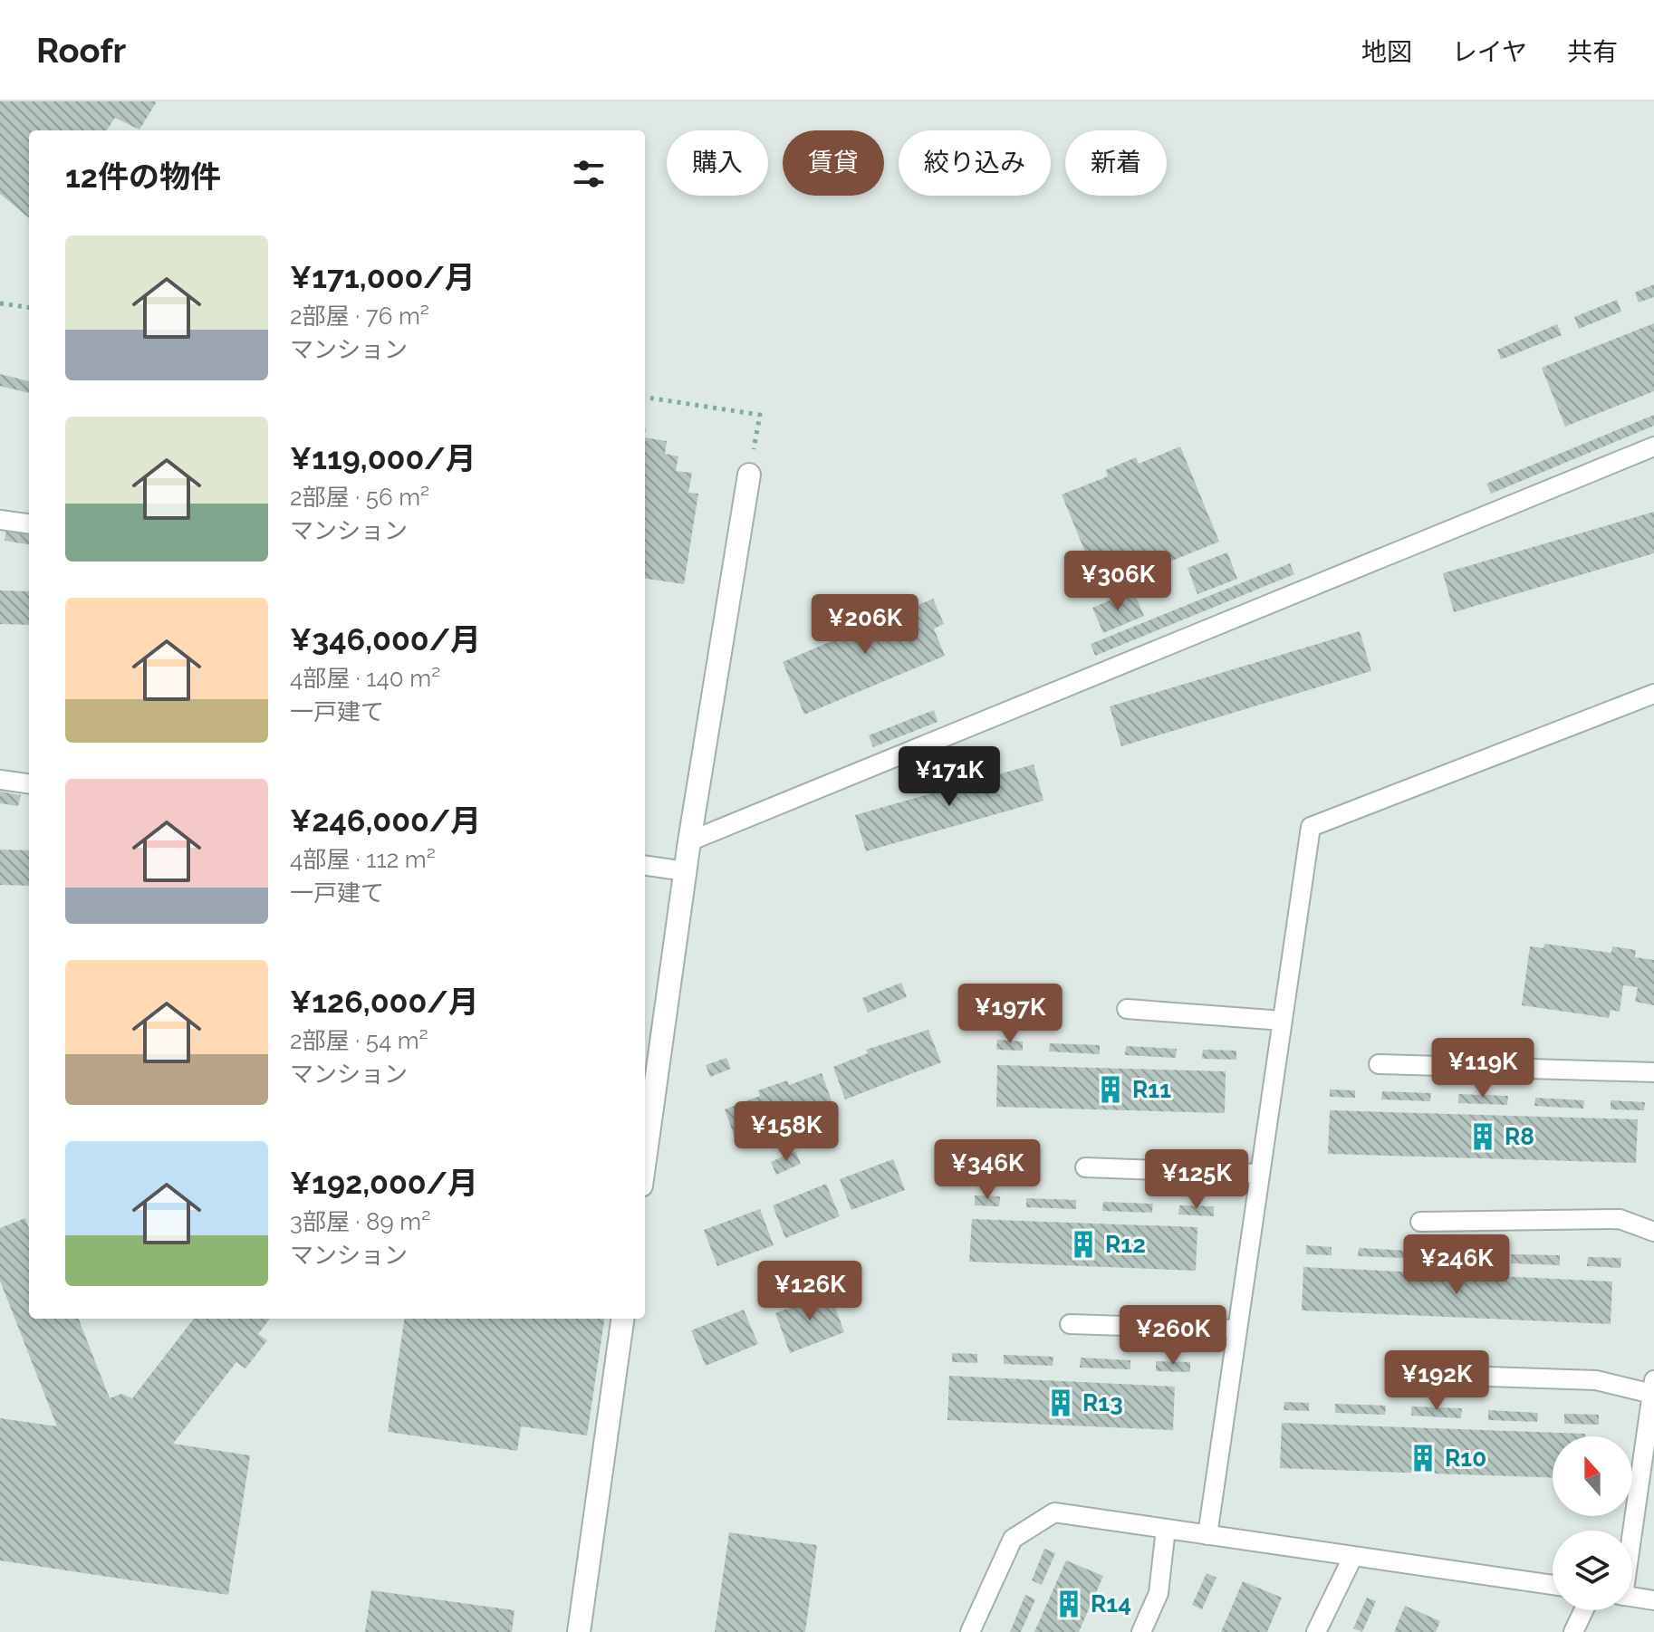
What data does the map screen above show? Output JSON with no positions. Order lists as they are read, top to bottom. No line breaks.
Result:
{"places":{"building":["R11","R8","R12","R13","R10","R14"]},"north":"top","page":{"header":"Roofr","nav":["地図","レイヤ","共有"],"chip":["購入","賃貸","絞り込み","新着"],"heading":"12件の物件","list":[{"name":"¥171,000/月","note":"2部屋 · 76 m² · マンション"},{"name":"¥119,000/月","note":"2部屋 · 56 m² · マンション"},{"name":"¥346,000/月","note":"4部屋 · 140 m² · 一戸建て"},{"name":"¥246,000/月","note":"4部屋 · 112 m² · 一戸建て"},{"name":"¥126,000/月","note":"2部屋 · 54 m² · マンション"},{"name":"¥192,000/月","note":"3部屋 · 89 m² · マンション"}],"price":["¥306K","¥206K","¥171K","¥197K","¥119K","¥158K","¥346K","¥125K","¥246K","¥126K","¥260K","¥192K"]}}
